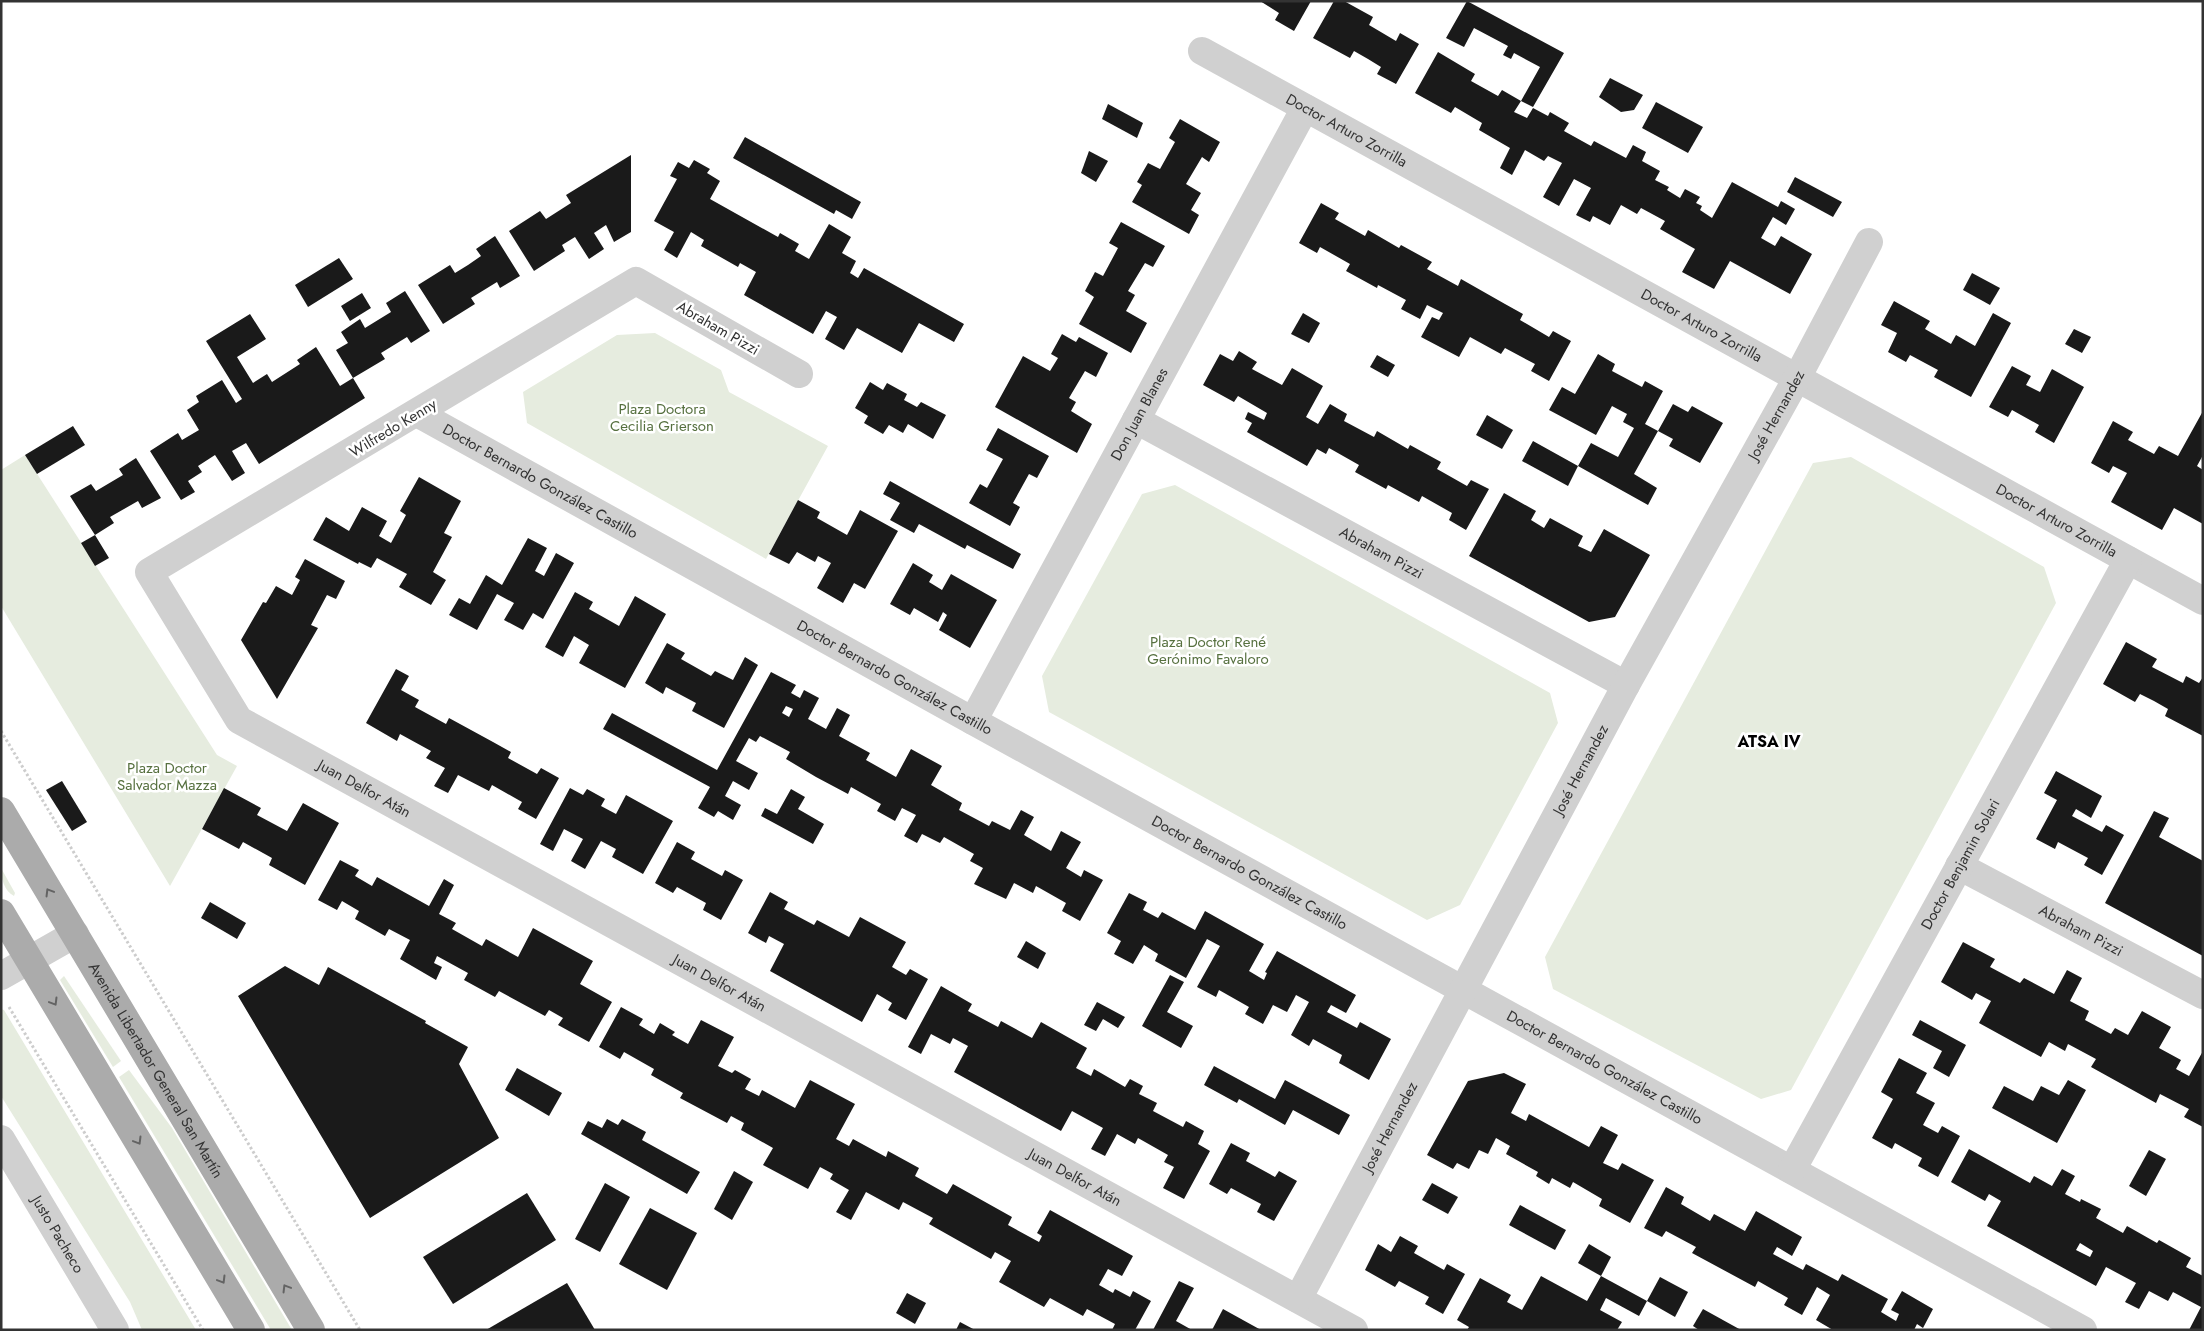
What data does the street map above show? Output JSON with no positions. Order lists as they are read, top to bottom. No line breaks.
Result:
{"streets":{"main road":["Avenida Libertador General San Martín"],"street":["Doctor Arturo Zorrilla","Abraham Pizzi","Don Juan Blanes","José Hernandez","Wilfredo Kenny","Doctor Bernardo González Castillo","Juan Delfor Atán","Doctor Benjamin Solari","Justo Pacheco"]},"crossings":[["Doctor Arturo Zorrilla","Don Juan Blanes"],["Doctor Arturo Zorrilla","José Hernandez"],["Doctor Arturo Zorrilla","Doctor Benjamin Solari"],["Abraham Pizzi","Don Juan Blanes"],["Abraham Pizzi","José Hernandez"],["Abraham Pizzi","Wilfredo Kenny"],["Abraham Pizzi","Doctor Benjamin Solari"],["Don Juan Blanes","Doctor Bernardo González Castillo"],["José Hernandez","Doctor Bernardo González Castillo"],["José Hernandez","Juan Delfor Atán"],["Wilfredo Kenny","Doctor Bernardo González Castillo"],["Wilfredo Kenny","Juan Delfor Atán"],["Doctor Bernardo González Castillo","Doctor Benjamin Solari"]],"districts":["ATSA IV"],"parks":["Plaza Doctora Cecilia Grierson","Plaza Doctor René Gerónimo Favaloro","Plaza Doctor Salvador Mazza"]}
